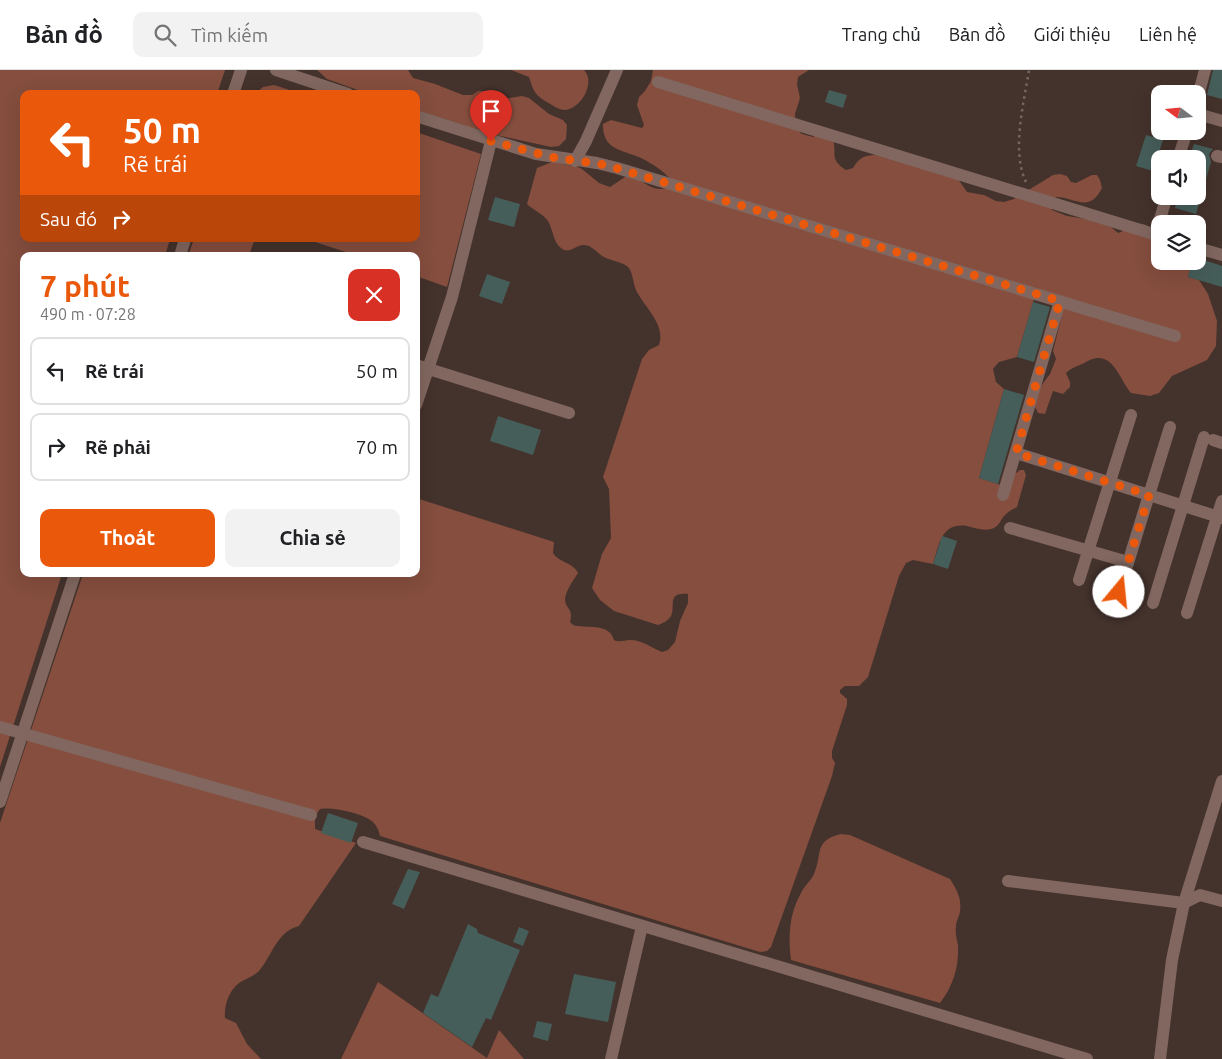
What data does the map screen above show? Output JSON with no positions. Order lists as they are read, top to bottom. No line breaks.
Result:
{"north":"left","page":{"header":"Bản đồ","search":"Tìm kiếm","nav":["Trang chủ","Bản đồ","Giới thiệu","Liên hệ"],"turn":["50 m","Rẽ trái"],"then":"Sau đó","heading":["7 phút","490 m · 07:28"],"list":[{"name":"Rẽ trái","value":"50 m"},{"name":"Rẽ phải","value":"70 m"}],"buttons":["Thoát","Chia sẻ"]}}
